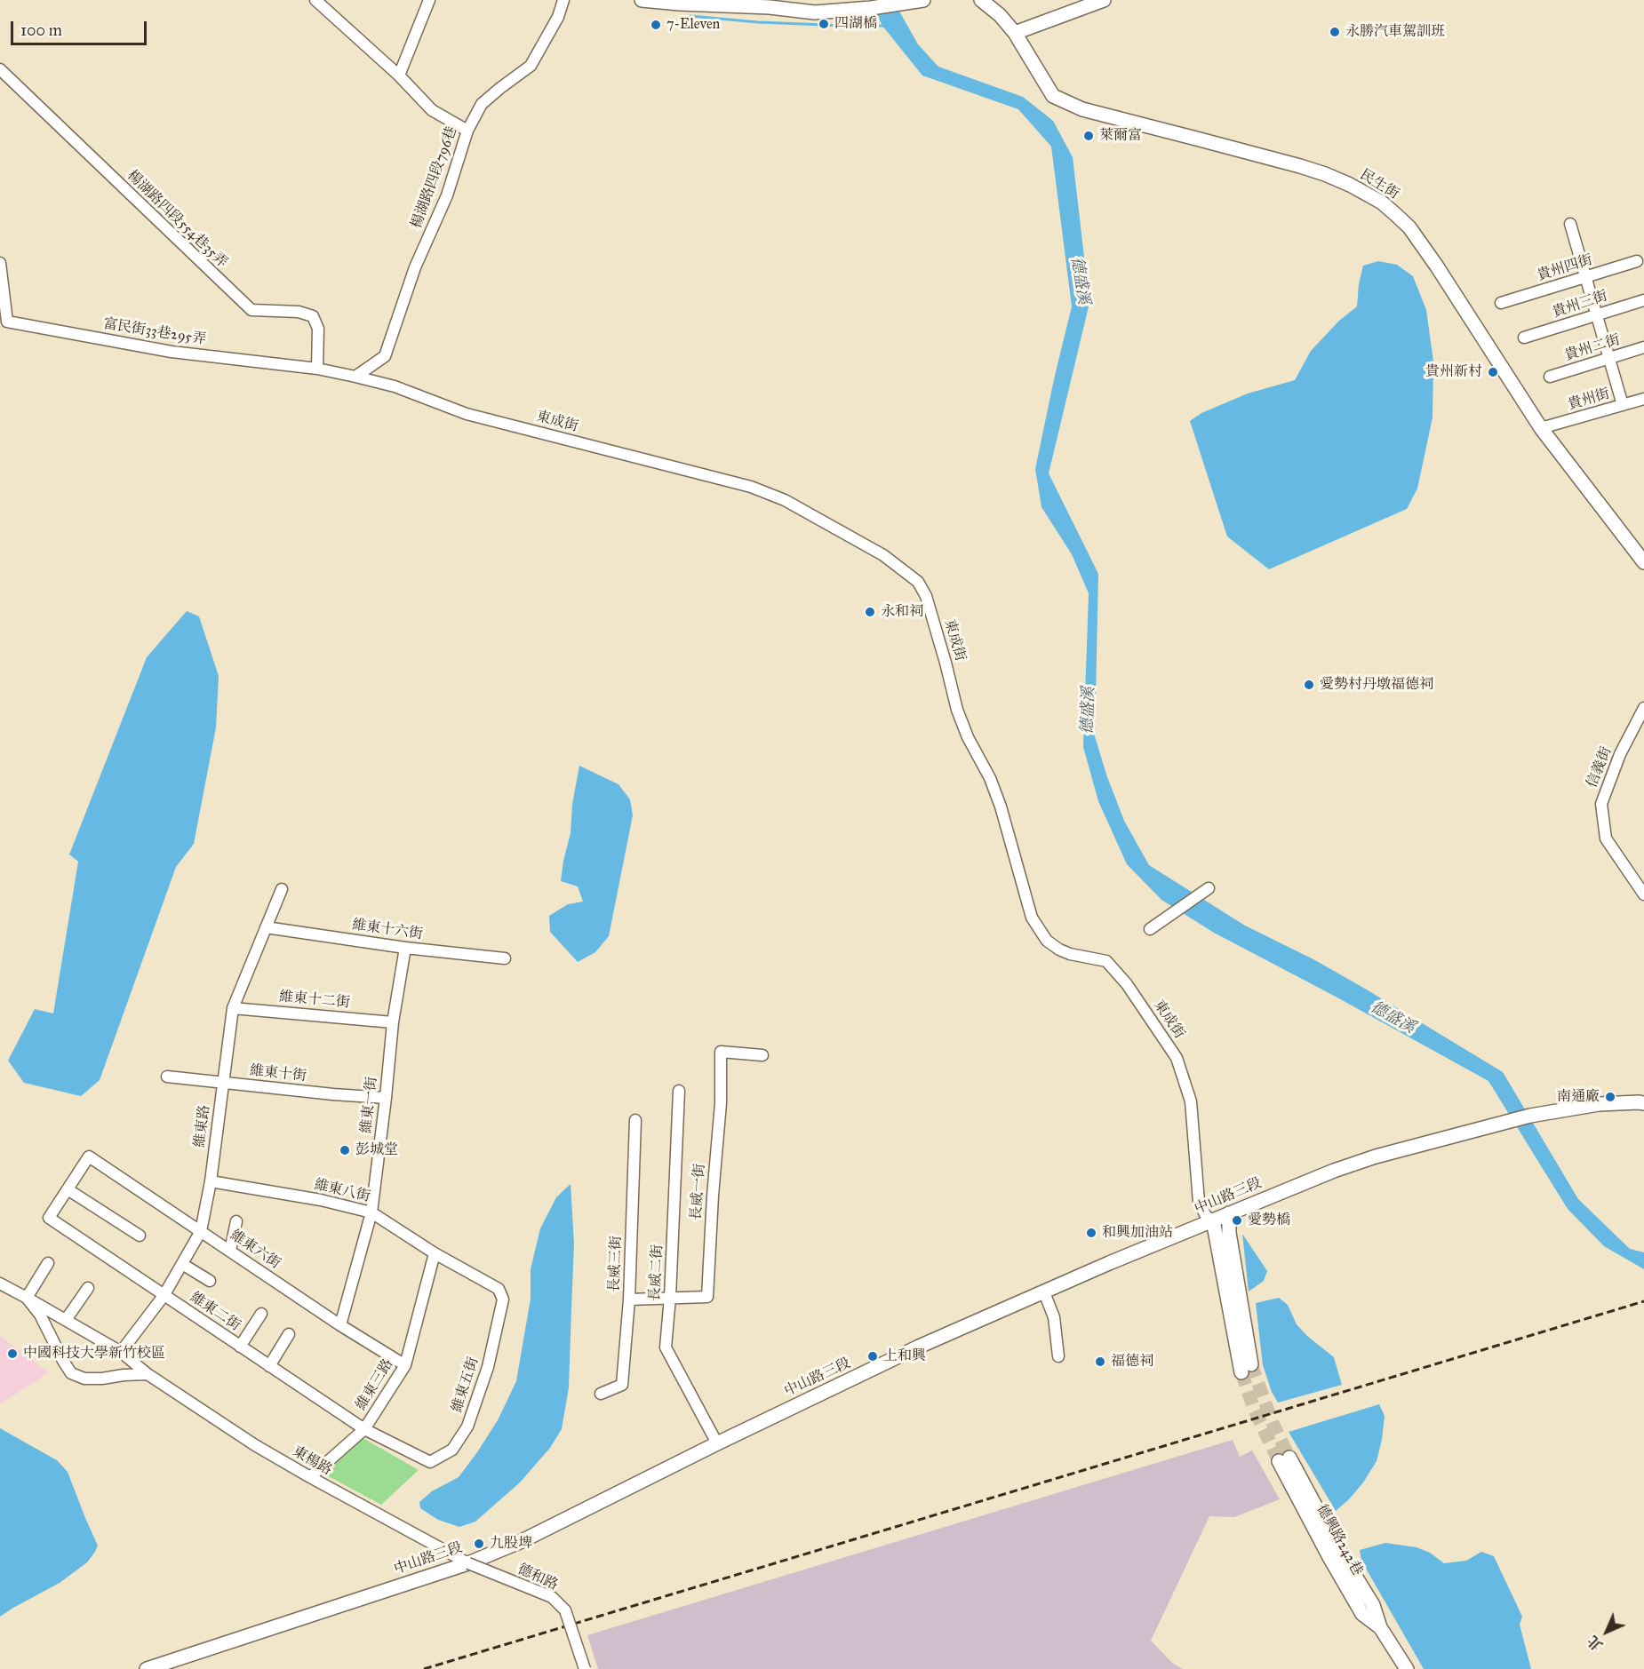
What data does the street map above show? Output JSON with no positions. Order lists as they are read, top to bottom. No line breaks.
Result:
{"streets":{"street":["楊湖路四段796巷","民生街","楊湖路四段554巷35弄","貴州四街","貴州三街","富民街33巷295弄","貴州二街","貴州街","東成街","信義街","維東十六街","維東十二街","維東十街","維東一街","維東路","維東八街","長威一街","中山路三段","維東六街","長威三街","長威二街","維東二街","維東三路","維東五街","東楊路","德興路242巷","德和路"]},"crossings":[["楊湖路四段796巷","富民街33巷295弄"],["楊湖路四段796巷","東成街"],["民生街","貴州街"],["楊湖路四段554巷35弄","富民街33巷295弄"],["富民街33巷295弄","東成街"],["東成街","中山路三段"],["維東十六街","維東一街"],["維東十六街","維東路"],["維東十二街","維東一街"],["維東十二街","維東路"],["維東十街","維東一街"],["維東十街","維東路"],["維東一街","維東八街"],["維東一街","維東六街"],["維東路","維東八街"],["維東路","維東六街"],["維東路","維東二街"],["維東路","東楊路"],["維東八街","維東三路"],["維東八街","維東五街"],["長威一街","長威三街"],["長威一街","長威二街"],["中山路三段","長威二街"],["中山路三段","東楊路"],["中山路三段","德和路"],["維東六街","維東二街"],["維東六街","維東三路"],["維東二街","維東三路"],["維東二街","維東五街"],["維東三路","東楊路"],["東楊路","德和路"]],"water":["德盛溪"],"places":["四湖橋","7-Eleven","永勝汽車駕訓班","萊爾富","貴州新村","永和祠","愛勢村丹墩福德祠","南通廠","彭城堂","愛勢橋","和興加油站","中國科技大學新竹校區","上和興","福德祠","九股埤"],"scale_bar":"100 m","north":"bottom left"}
